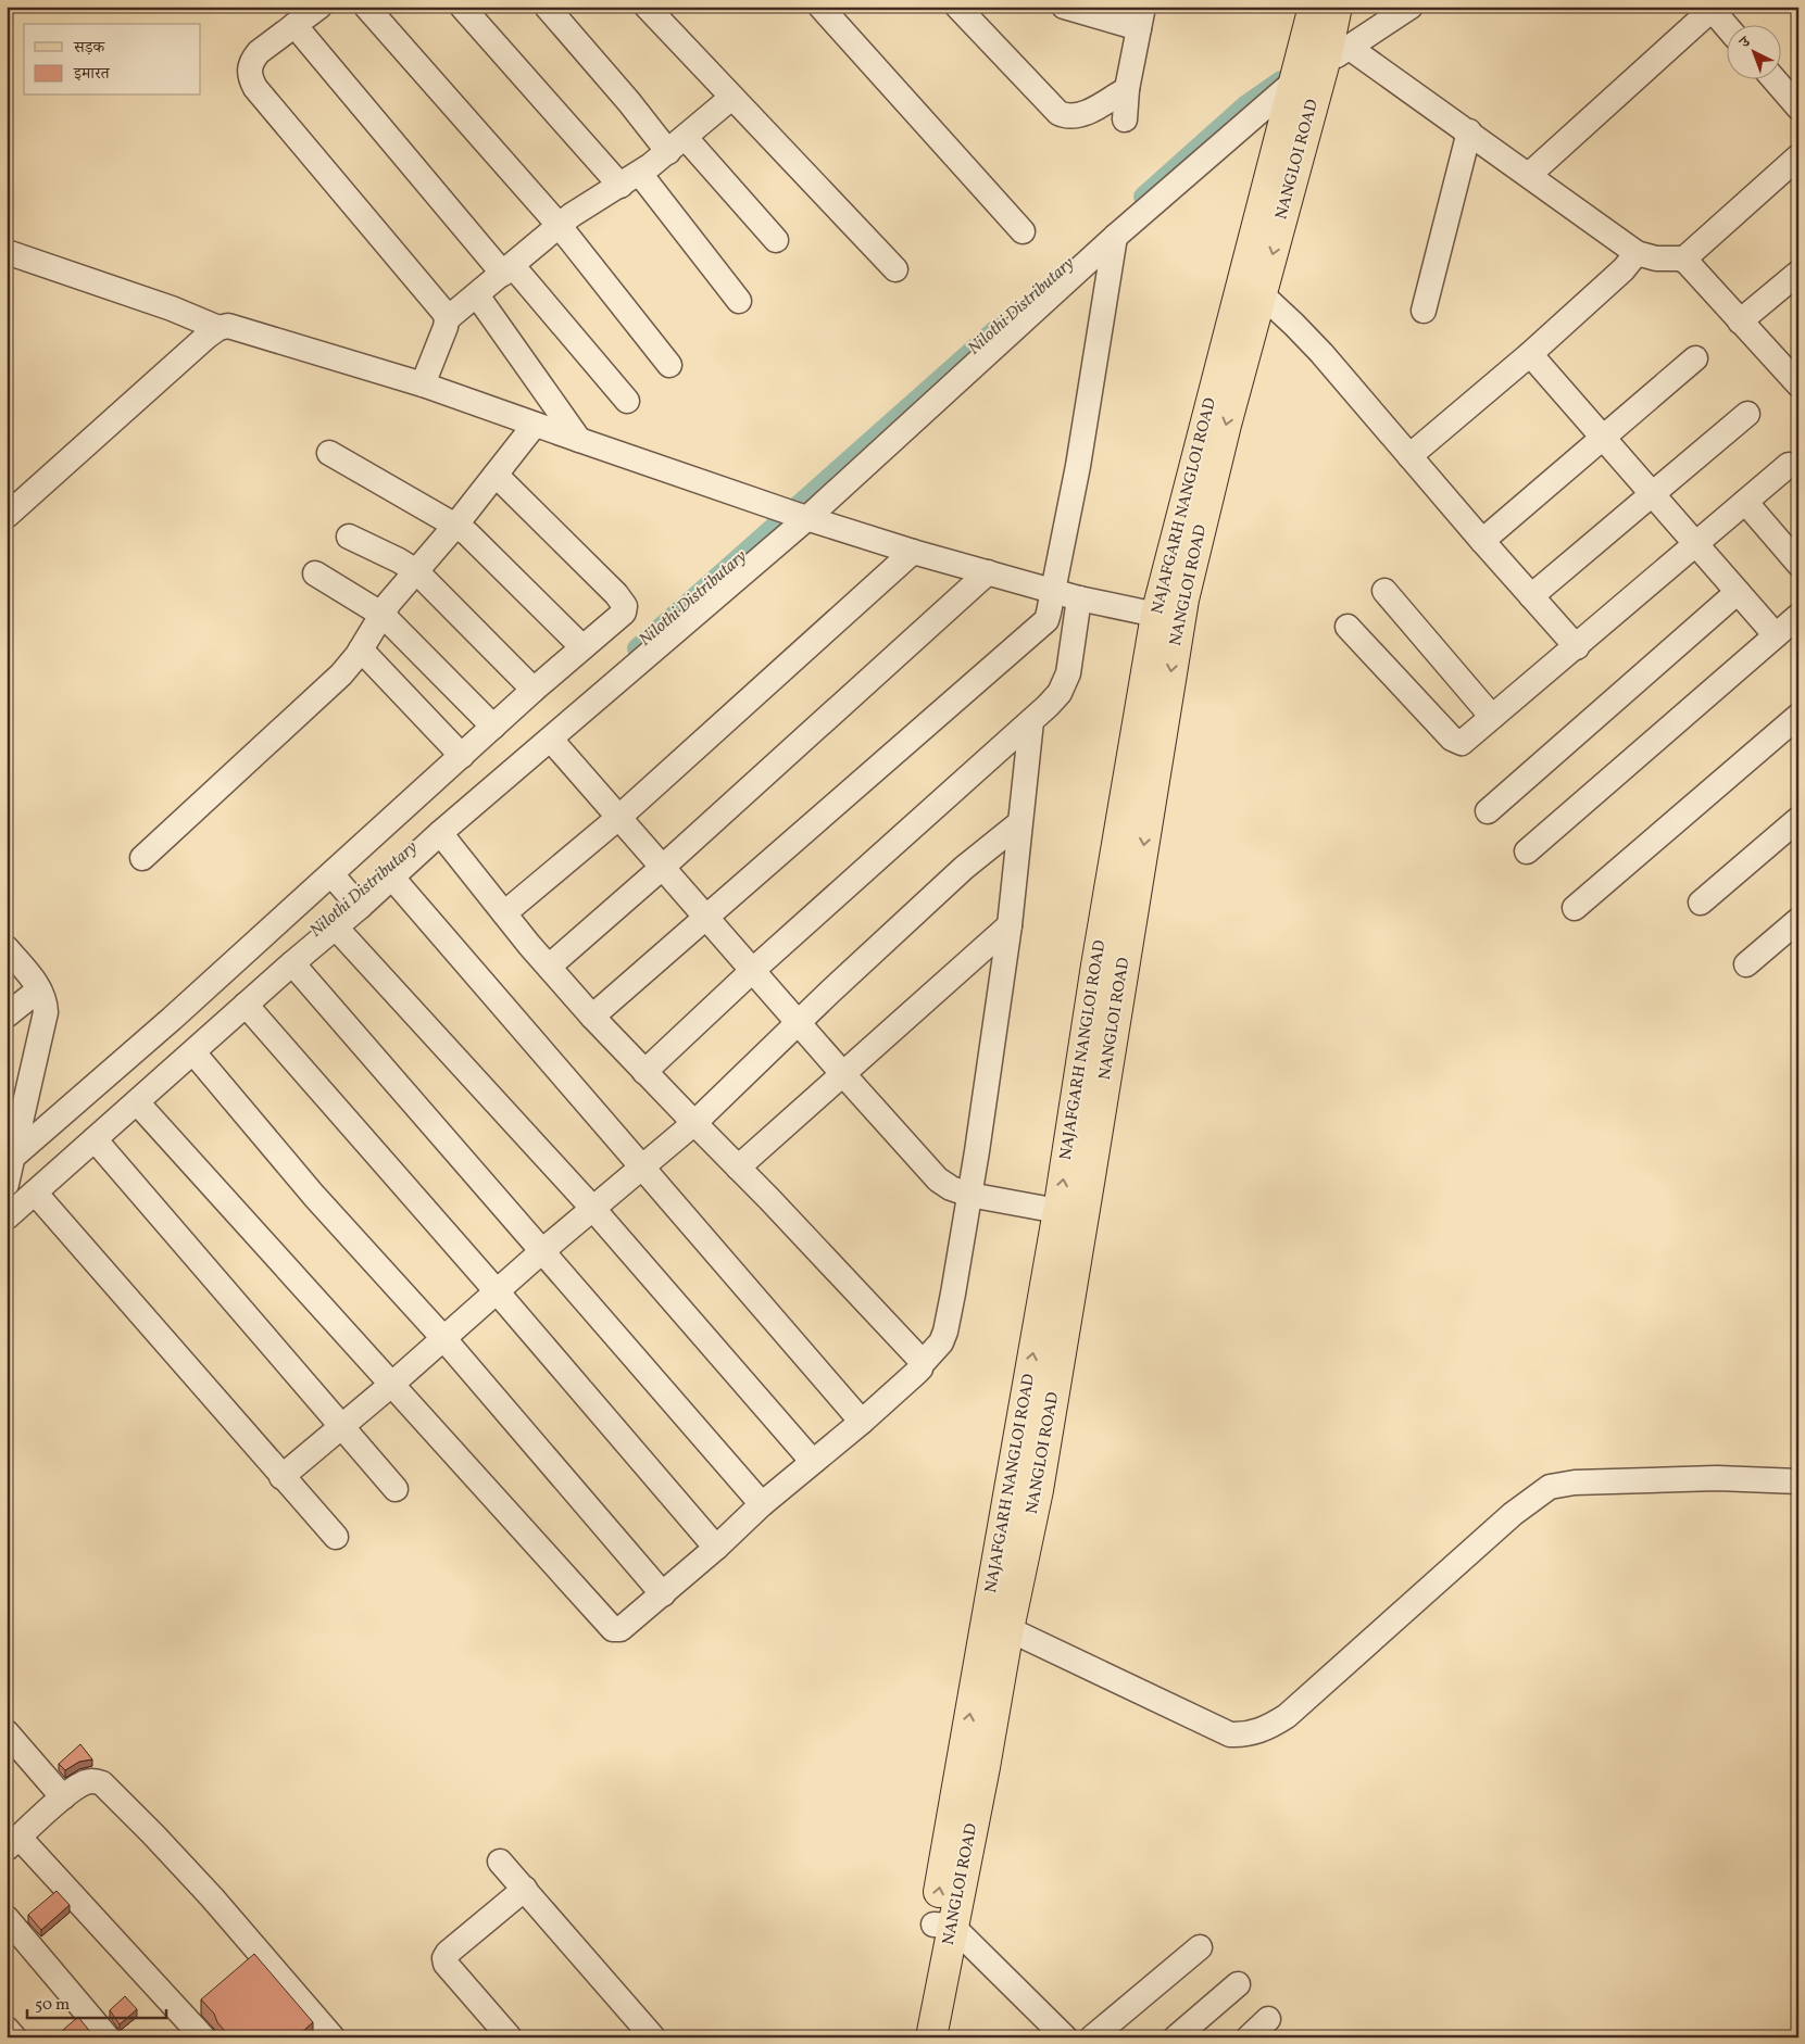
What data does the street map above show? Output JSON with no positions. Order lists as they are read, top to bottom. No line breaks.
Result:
{"streets":{"main road":["NANGLOI ROAD","NAJAFGARH NANGLOI ROAD"]},"crossings":[["NANGLOI ROAD","NAJAFGARH NANGLOI ROAD"]],"one_way":["NANGLOI ROAD","NAJAFGARH NANGLOI ROAD"],"water":["Nilothi Distributary"],"legend":["सड़क","इमारत"],"scale_bar":"50 m","north":"top left"}
